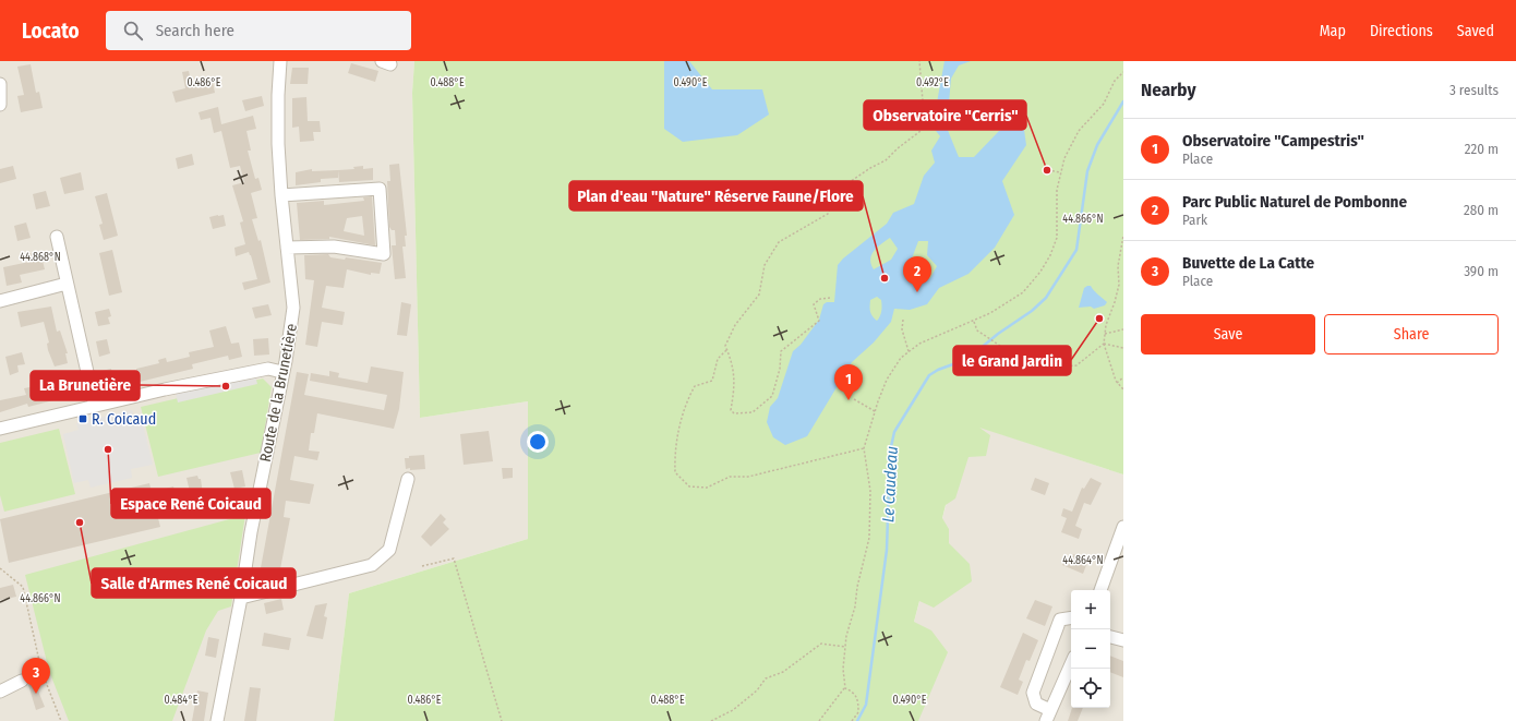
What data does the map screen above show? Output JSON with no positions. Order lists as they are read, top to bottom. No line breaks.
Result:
{"streets":{"street":["Route de la Brunetière"]},"water":["Le Caudeau"],"places":{"other":["Observatoire \"Cerris\"","Plan d'eau \"Nature\" Réserve Faune/Flore","le Grand Jardin","La Brunetière","Espace René Coicaud","Salle d'Armes René Coicaud"],"transit":["R. Coicaud"]},"page":{"header":"Locato","search":"Search here","nav":["Map","Directions","Saved"],"heading":["Nearby","3 results"],"list":[{"mark":"1","name":"Observatoire \"Campestris\"","note":"Place","value":"220 m"},{"mark":"2","name":"Parc Public Naturel de Pombonne","note":"Park","value":"280 m"},{"mark":"3","name":"Buvette de La Catte","note":"Place","value":"390 m"}],"pins":["2","1","3"],"buttons":["Save","Share"],"map_buttons":["+","−"]},"coordinates":["0.492°E","0.486°E","0.488°E","0.490°E","44.866°N","44.868°N","44.864°N","0.484°E"]}
